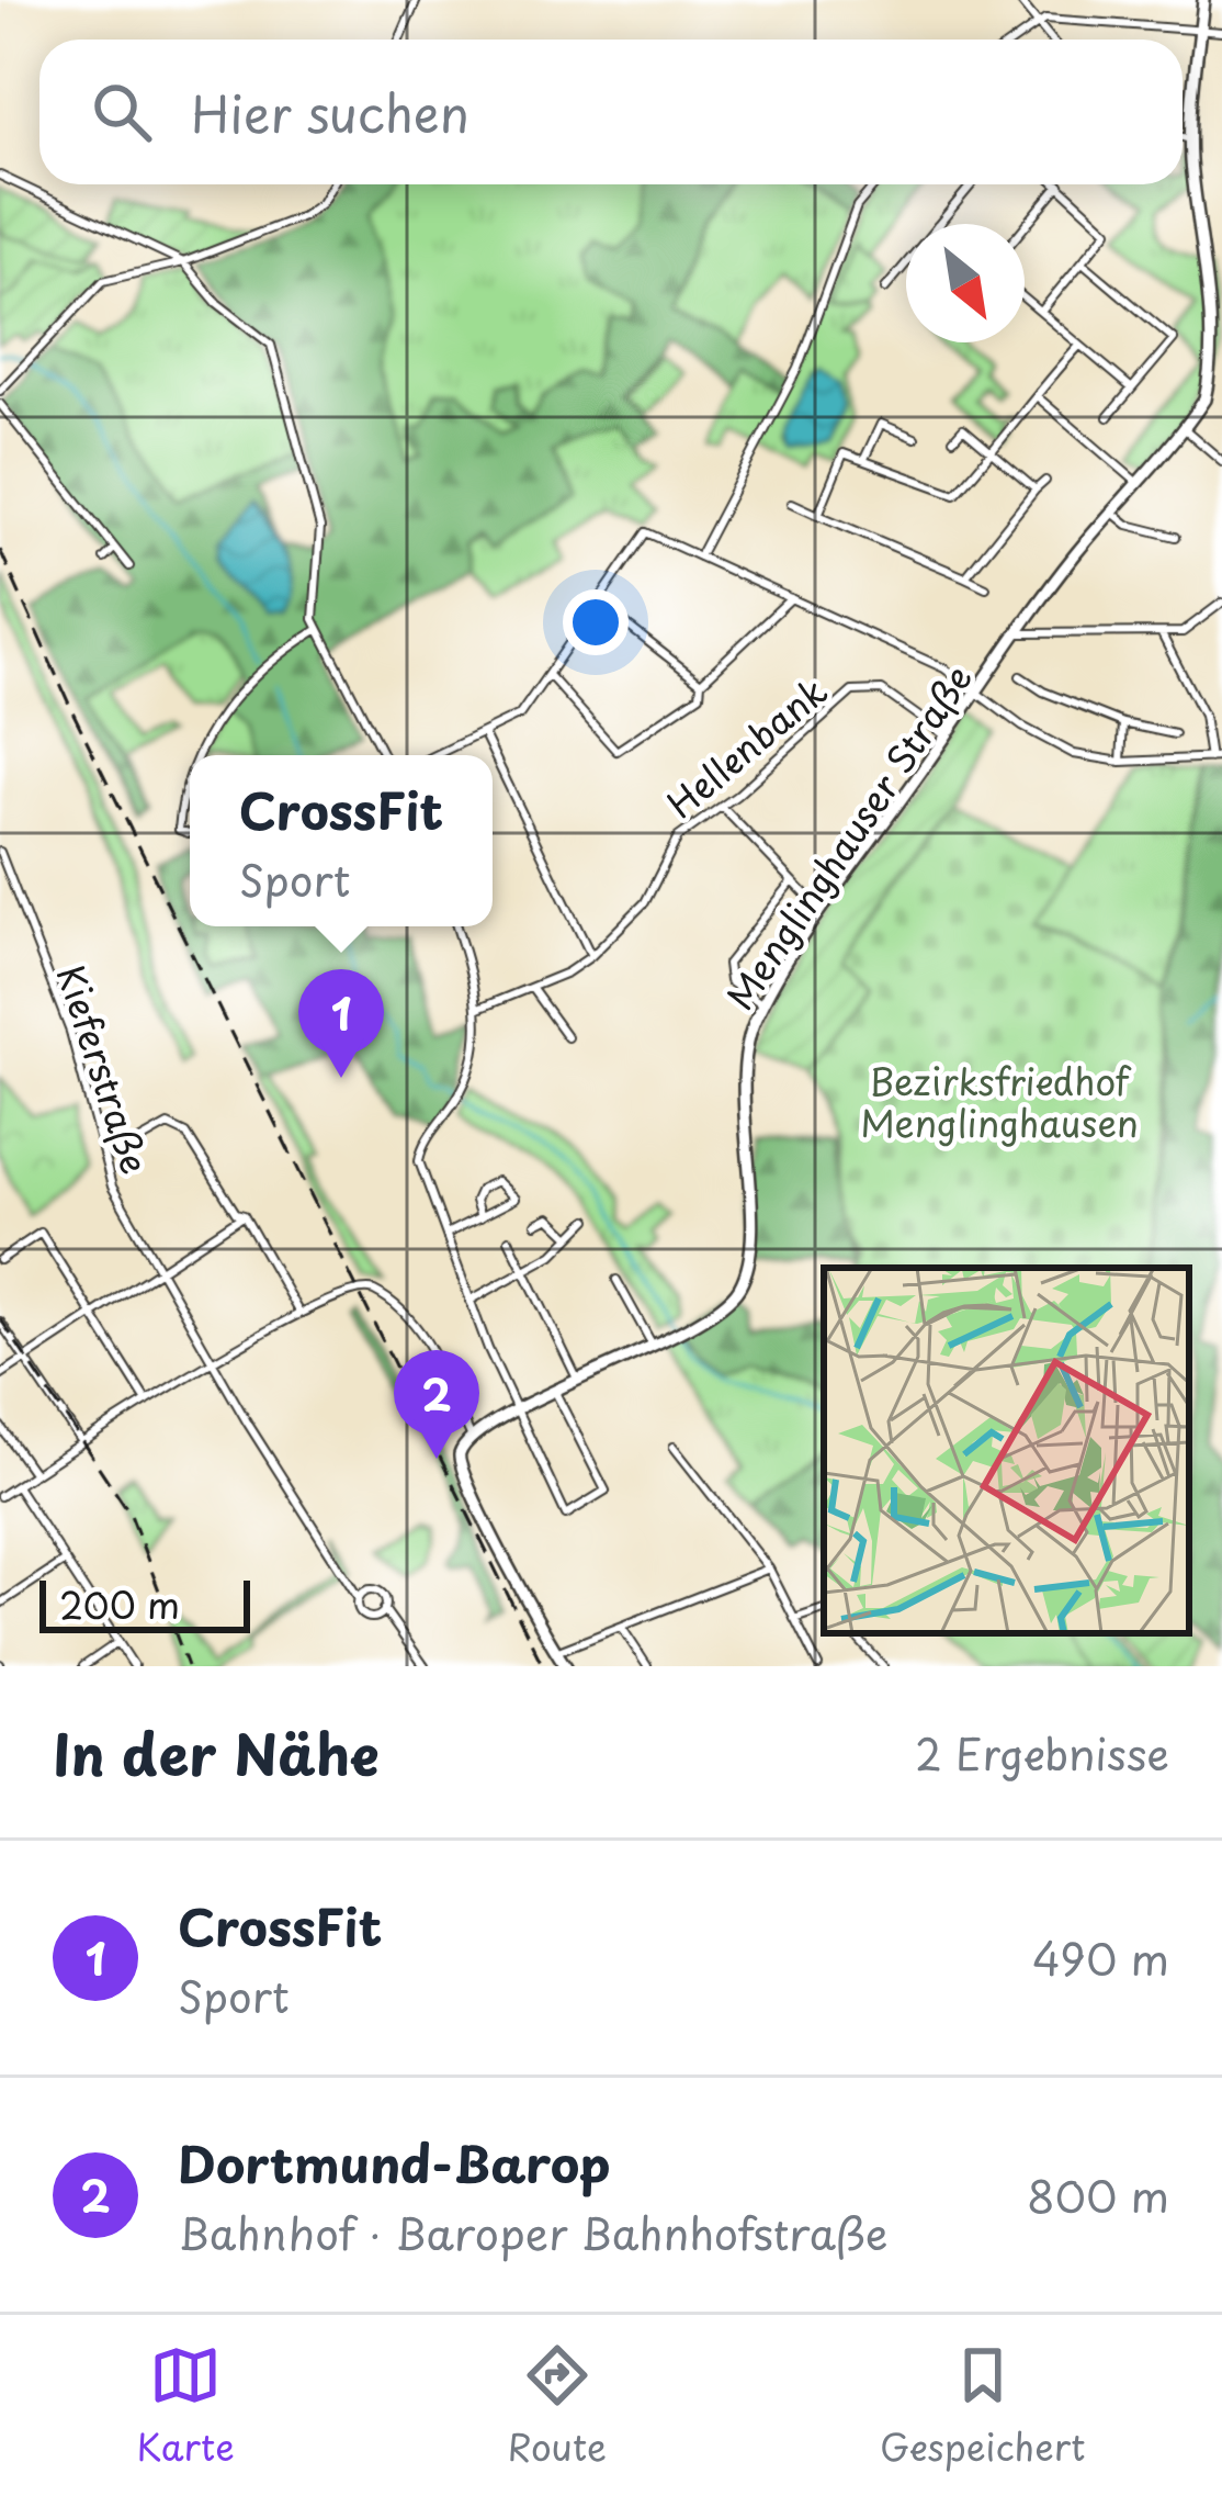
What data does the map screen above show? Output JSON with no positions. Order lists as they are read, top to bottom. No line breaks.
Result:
{"streets":{"street":["Hellenbank","Menglinghauser Straße","Kieferstraße"]},"crossings":[["Hellenbank","Menglinghauser Straße"]],"parks":["Bezirksfriedhof Menglinghausen"],"scale_bar":"200 m","north":"bottom right","page":{"search":"Hier suchen","popup":["CrossFit","Sport"],"pins":["1","2"],"scale":"200 m","heading":["In der Nähe","2 Ergebnisse"],"list":[{"mark":"1","name":"CrossFit","note":"Sport","value":"490 m"},{"mark":"2","name":"Dortmund-Barop","note":"Bahnhof · Baroper Bahnhofstraße","value":"800 m"}],"nav":["Karte","Route","Gespeichert"]}}
